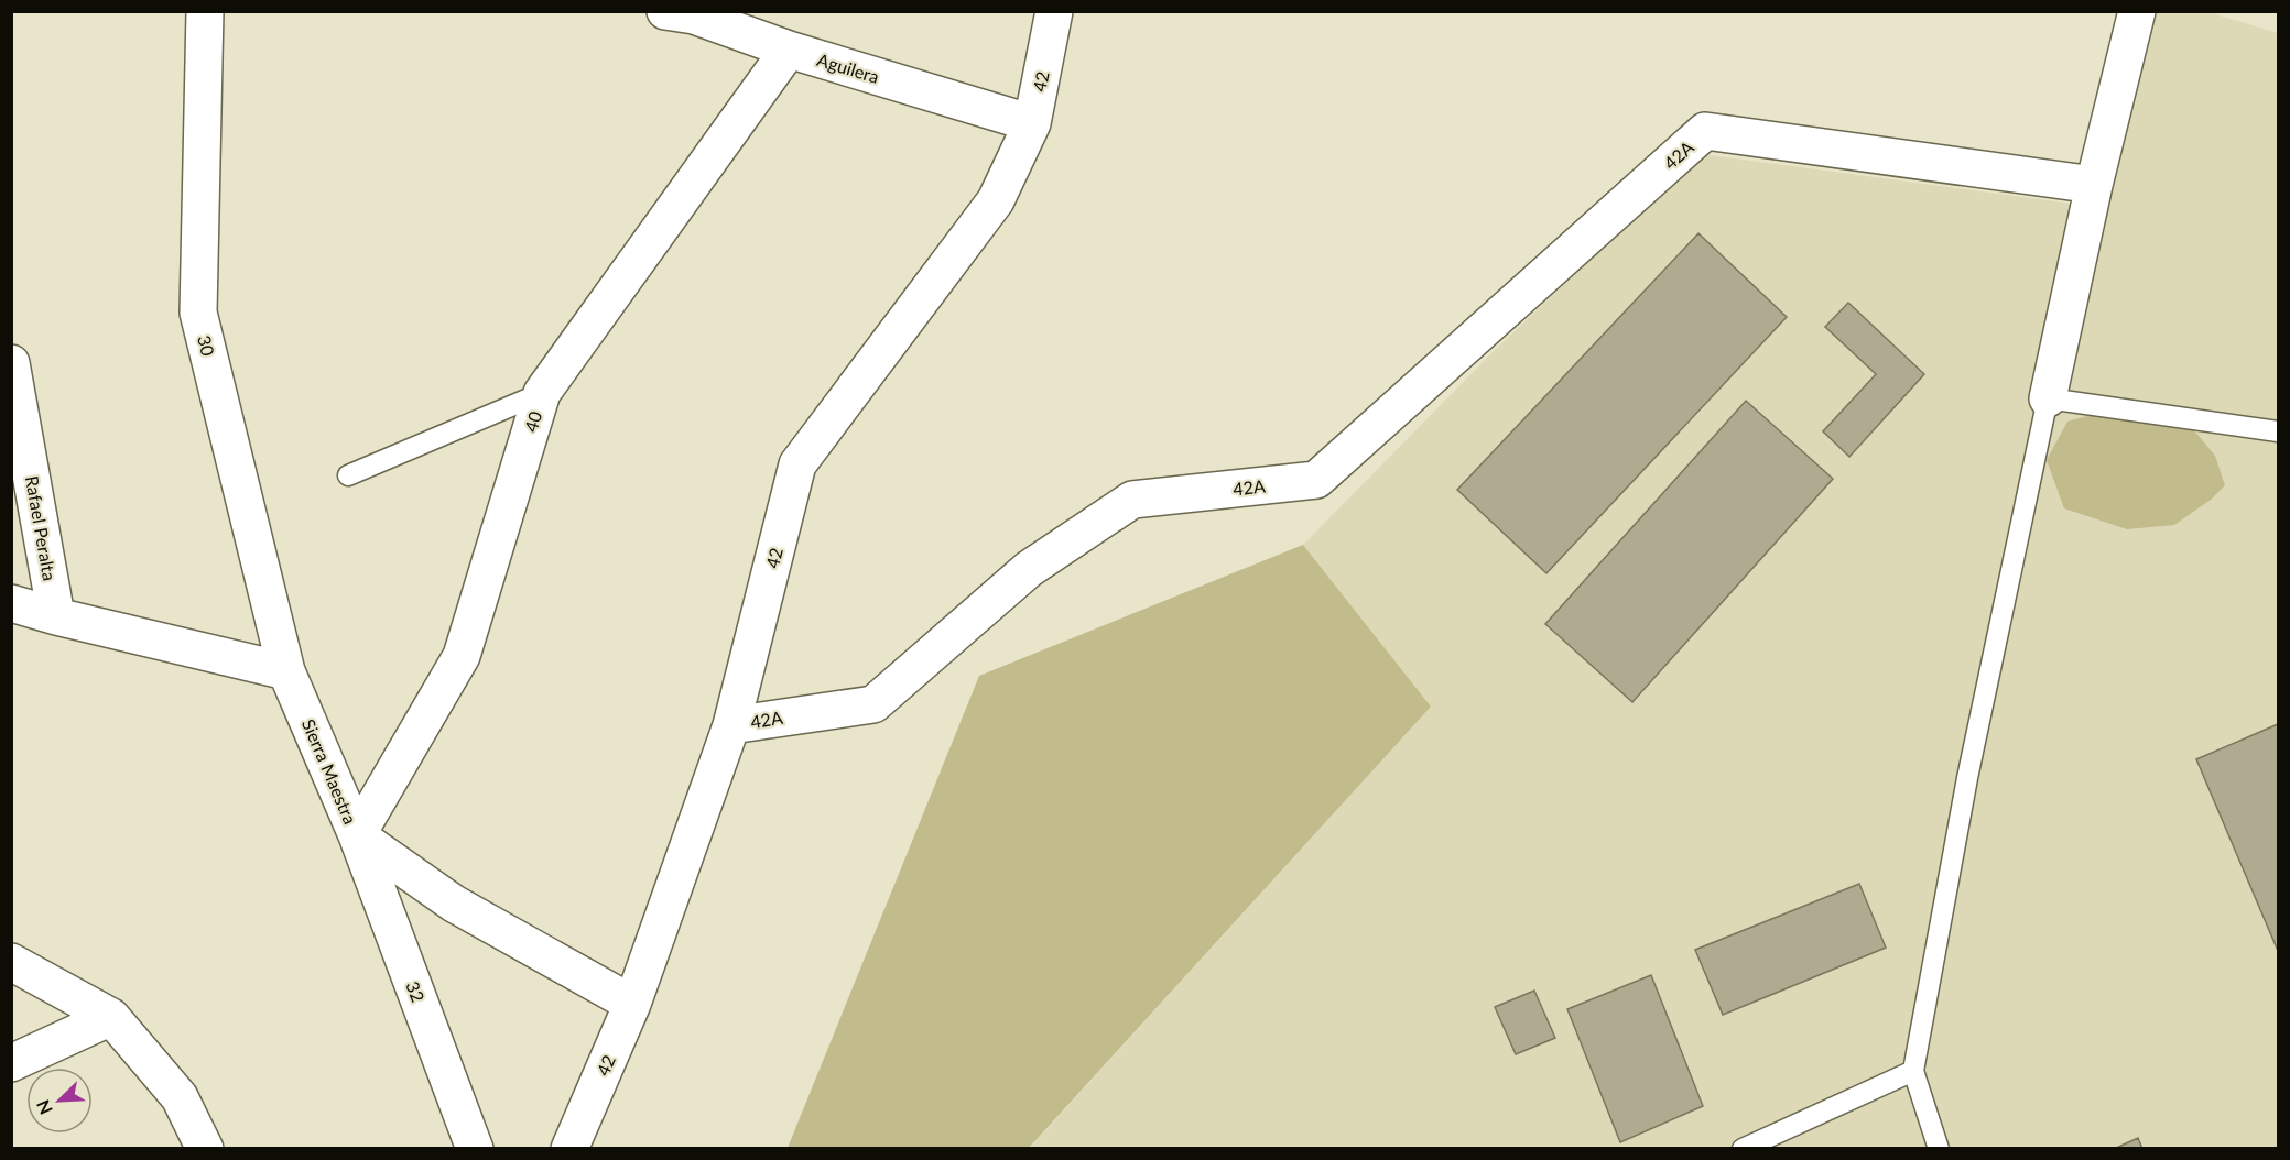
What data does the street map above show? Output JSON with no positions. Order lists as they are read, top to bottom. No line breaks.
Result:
{"streets":{"street":["Aguilera","42","42A","30","40","Rafael Peralta","Sierra Maestra","32"]},"crossings":[["Aguilera","42"],["Aguilera","40"],["42","42A"],["42","Sierra Maestra"],["30","Sierra Maestra"],["40","Sierra Maestra"],["40","32"],["Sierra Maestra","32"]],"north":"bottom left"}
